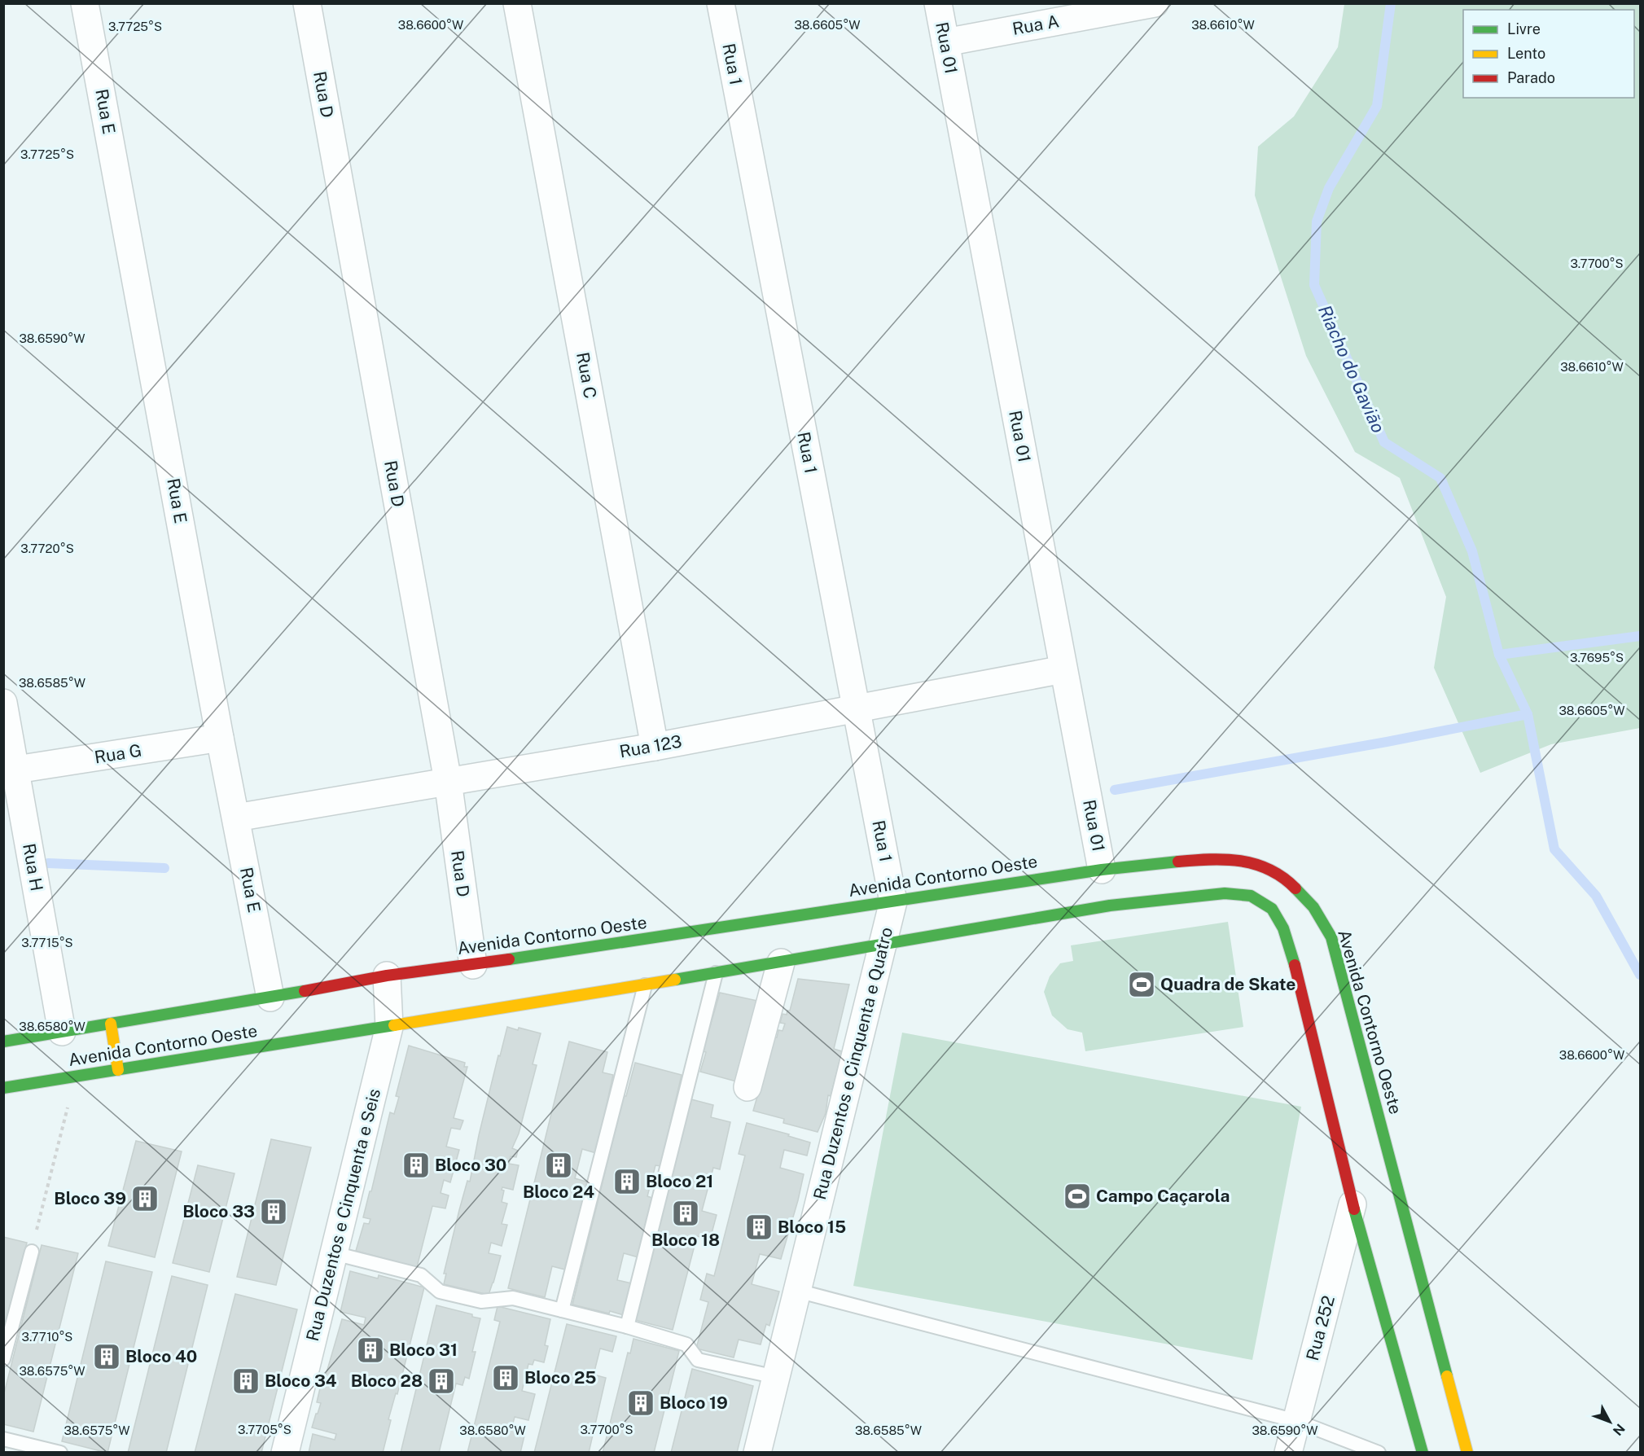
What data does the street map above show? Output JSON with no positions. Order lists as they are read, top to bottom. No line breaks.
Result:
{"streets":{"street":["Rua A","Rua 01","Rua 1","Rua D","Rua E","Rua C","Rua 123","Rua G","Rua H","Avenida Contorno Oeste","Rua Duzentos e Cinquenta e Quatro","Rua Duzentos e Cinquenta e Seis","Rua 252"]},"crossings":[["Rua A","Rua 01"],["Rua 01","Rua 123"],["Rua 01","Avenida Contorno Oeste"],["Rua 1","Rua 123"],["Rua 1","Avenida Contorno Oeste"],["Rua 1","Rua Duzentos e Cinquenta e Quatro"],["Rua D","Rua 123"],["Rua D","Avenida Contorno Oeste"],["Rua E","Rua 123"],["Rua E","Rua G"],["Rua E","Avenida Contorno Oeste"],["Rua C","Rua 123"],["Rua G","Rua H"],["Rua H","Avenida Contorno Oeste"],["Avenida Contorno Oeste","Rua Duzentos e Cinquenta e Quatro"],["Avenida Contorno Oeste","Rua Duzentos e Cinquenta e Seis"],["Avenida Contorno Oeste","Rua 252"]],"water":["Riacho do Gavião"],"places":{"sports":["Quadra de Skate","Campo Caçarola"],"building":["Bloco 30","Bloco 24","Bloco 21","Bloco 39","Bloco 33","Bloco 18","Bloco 15","Bloco 31","Bloco 40","Bloco 25","Bloco 34","Bloco 28","Bloco 19"]},"legend":["Livre","Lento","Parado"],"north":"bottom right","coordinates":["38.6600°W","38.6605°W","38.6610°W","3.7725°S","3.7700°S","38.6590°W","3.7720°S","3.7695°S","38.6585°W","3.7715°S","38.6580°W","3.7710°S","38.6575°W","3.7705°S"]}
